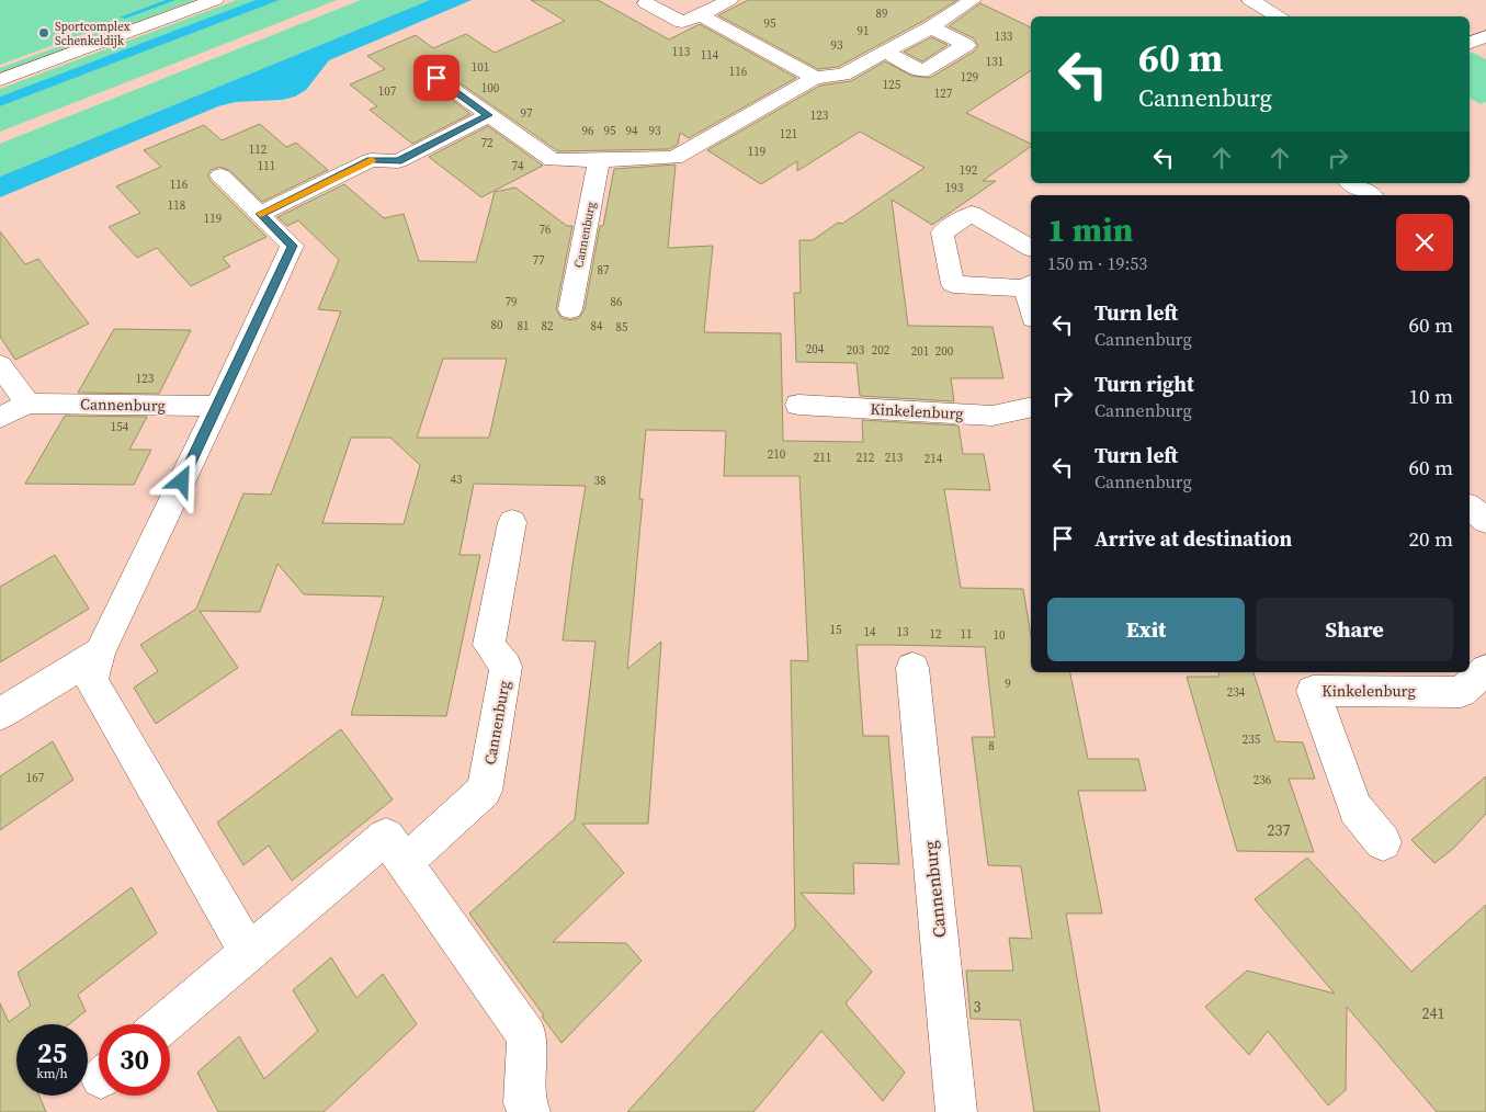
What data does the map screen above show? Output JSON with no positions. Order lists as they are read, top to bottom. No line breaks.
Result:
{"streets":{"street":["Cannenburg","Kinkelenburg"]},"places":["Sportcomplex Schenkeldijk"],"house_numbers":["89","95","91","133","93","113","114","131","101","116","129","125","100","107","127","97","123","96","95","94","93","121","72","112","119","111","74","192","116","193","118","119","76","77","87","79","86","80","81","82","84","85","204","203","202","201","200","123","154","210","211","212","213","214","43","38","15","14","13","12","11","10","9","234","235","8","167","236","237","3","241"],"page":{"turn":["60 m","Cannenburg"],"heading":["1 min","150 m · 19:53"],"list":[{"name":"Turn left","note":"Cannenburg","value":"60 m"},{"name":"Turn right","note":"Cannenburg","value":"10 m"},{"name":"Turn left","note":"Cannenburg","value":"60 m"},{"name":"Arrive at destination","value":"20 m"}],"buttons":["Exit","Share"],"speed":"25 km/h","limit":"30"}}
